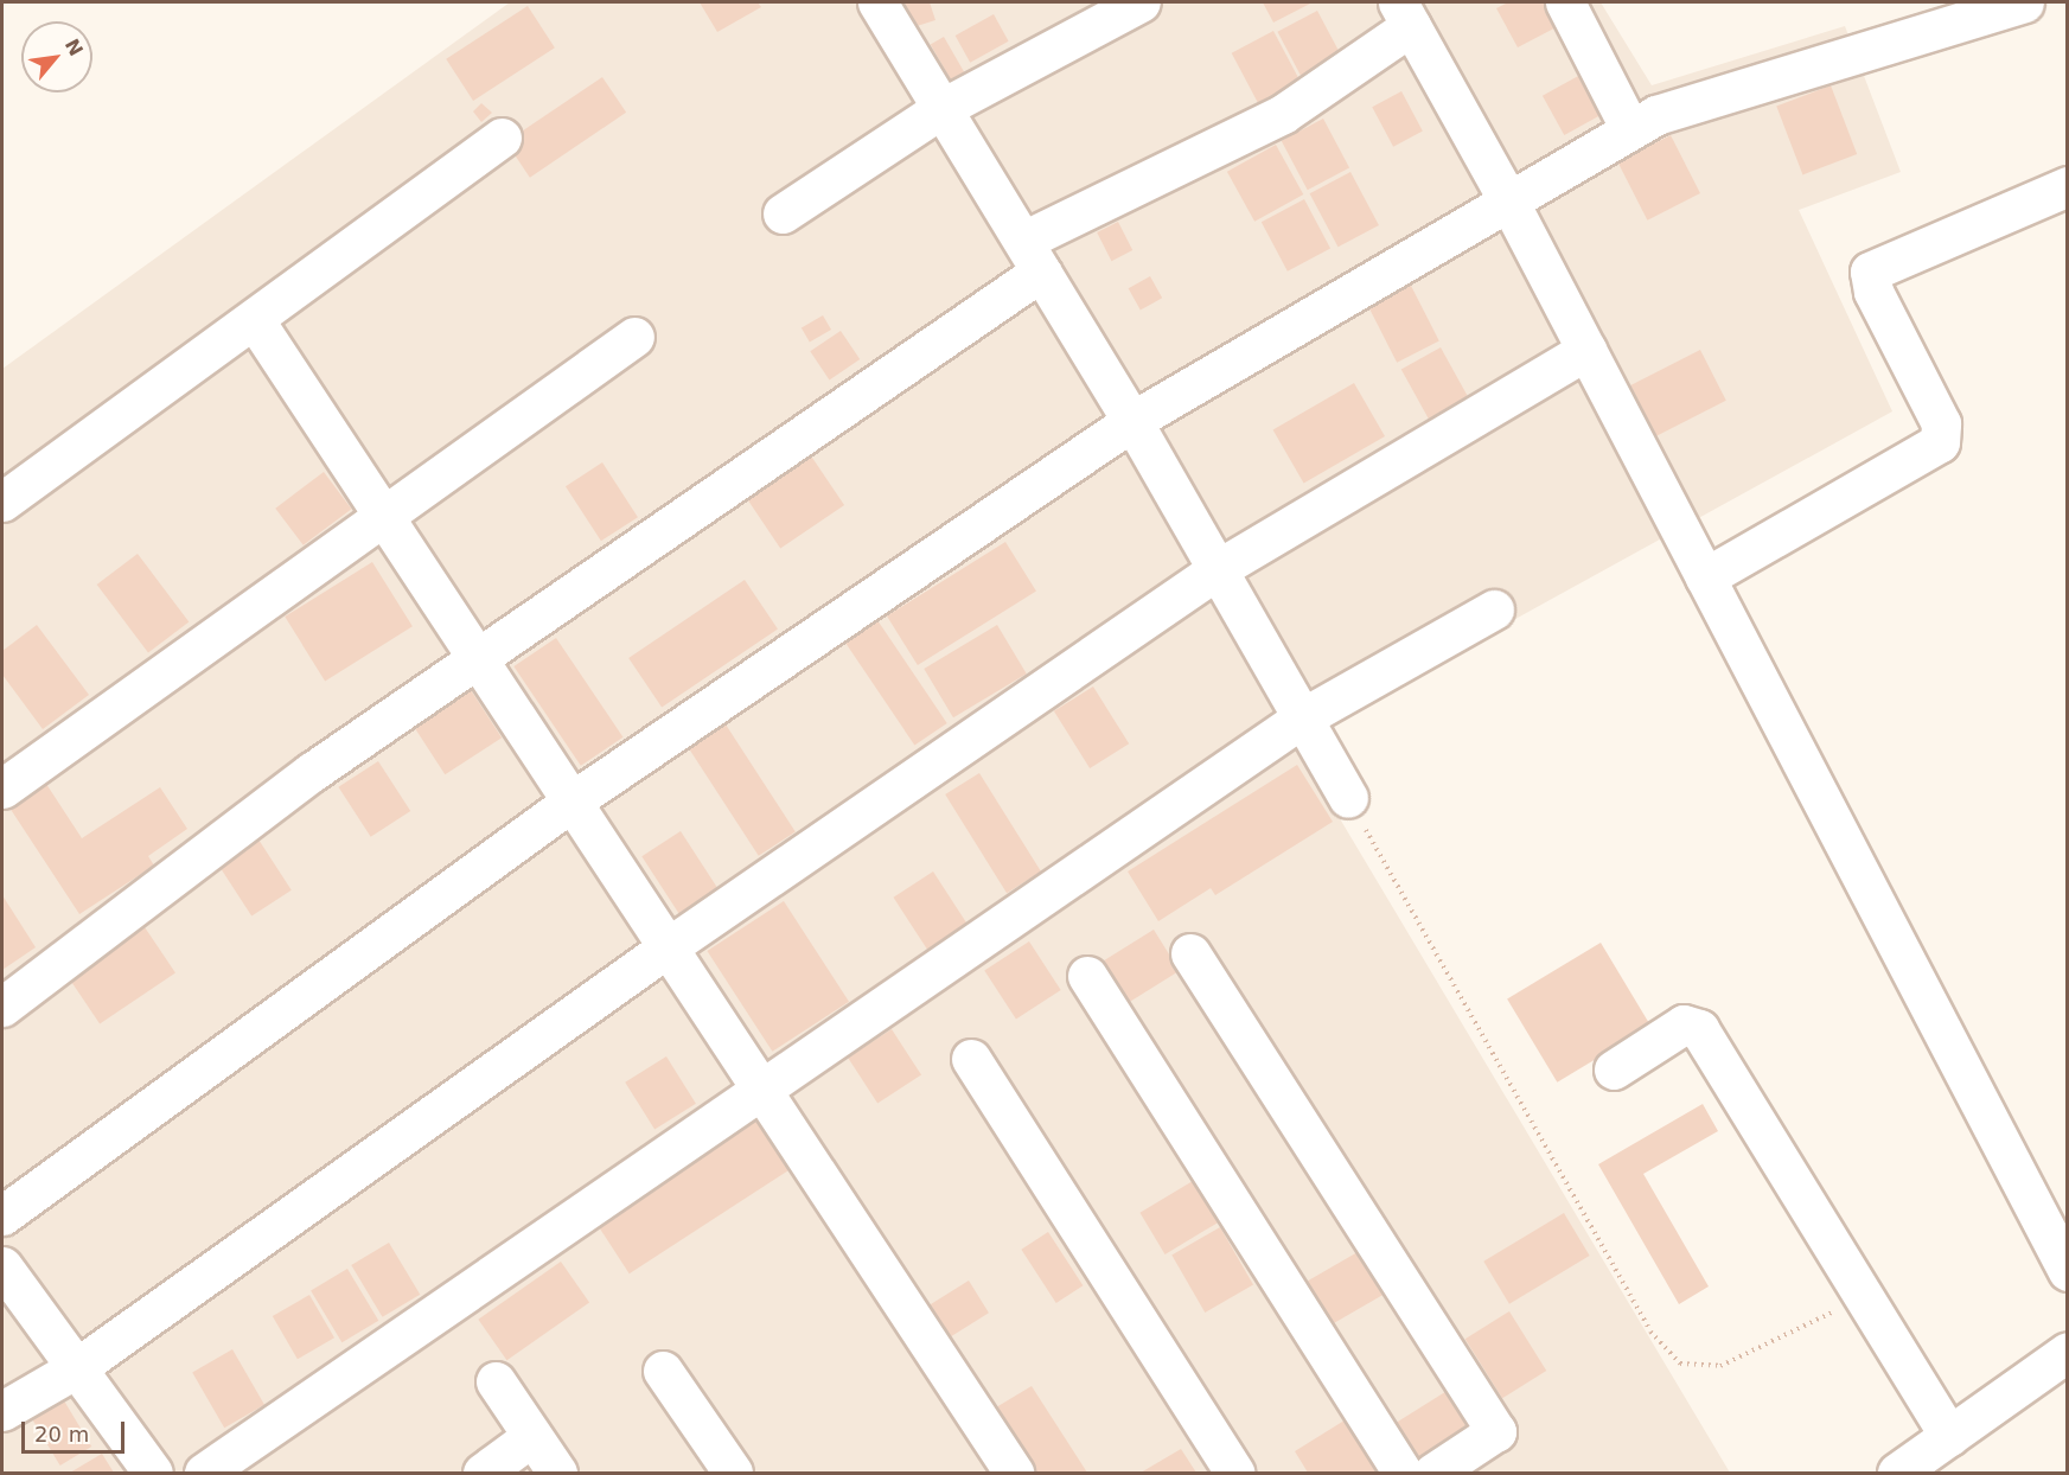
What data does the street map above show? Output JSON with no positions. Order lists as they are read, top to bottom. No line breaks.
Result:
{"scale_bar":"20 m","north":"top right"}
